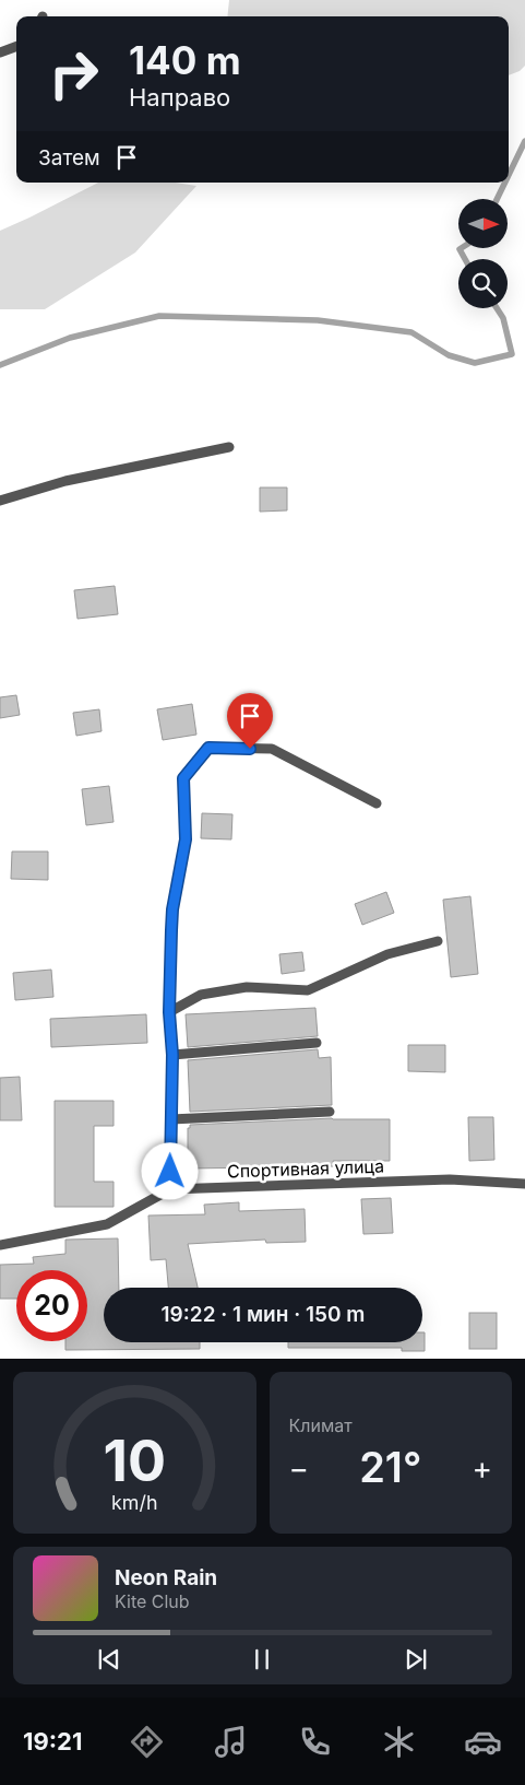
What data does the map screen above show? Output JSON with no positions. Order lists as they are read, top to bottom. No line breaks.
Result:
{"streets":{"lane":["Спортивная улица"]},"north":"right","page":{"turn":["140 m","Направо"],"then":"Затем","limit":"20","trip":"19:22 · 1 мин · 150 m","tile":"Климат","heat":["−","21°","+"],"song":["Neon Rain","Kite Club"],"tabs":"19:21","gauge":["10","km/h"]}}
